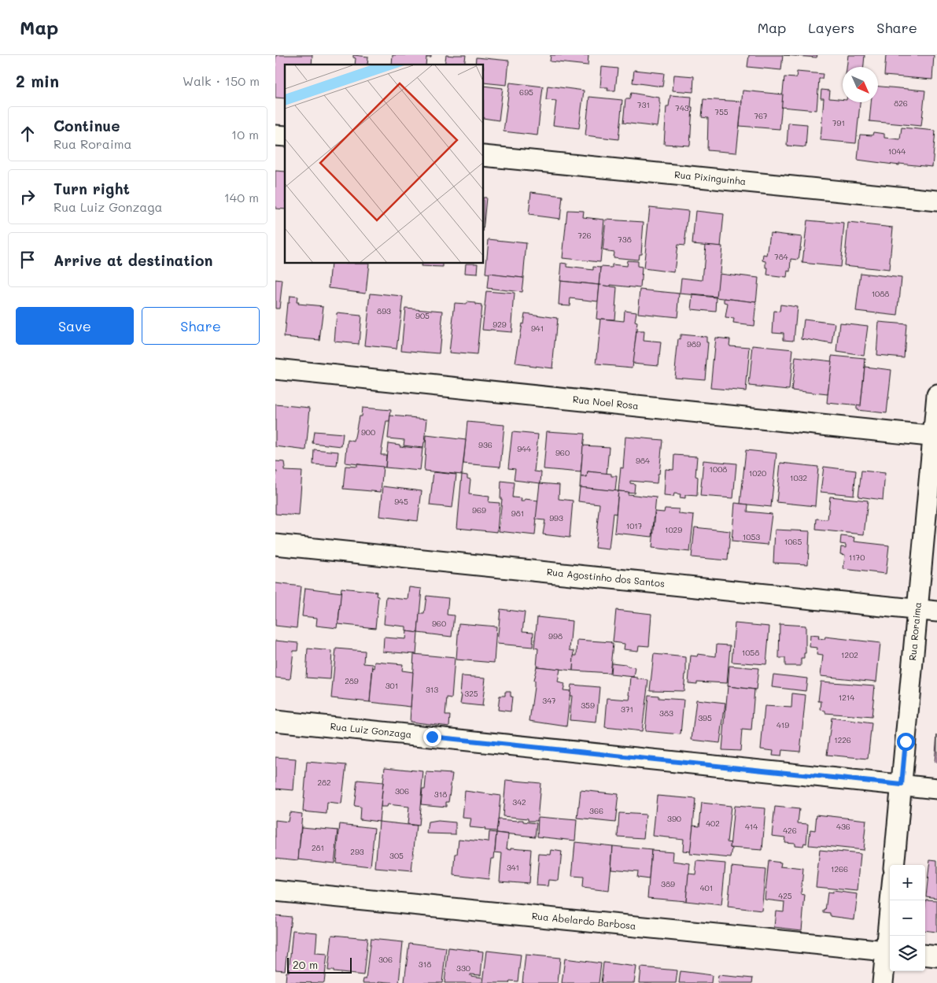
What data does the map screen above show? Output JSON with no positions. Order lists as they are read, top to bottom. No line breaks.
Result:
{"streets":{"street":["Rua Pixinguinha","Rua Noel Rosa","Rua Agostinho dos Santos","Rua Roraima","Rua Luiz Gonzaga","Rua Abelardo Barbosa"]},"crossings":[["Rua Noel Rosa","Rua Roraima"],["Rua Agostinho dos Santos","Rua Roraima"],["Rua Roraima","Rua Luiz Gonzaga"]],"house_numbers":["695","826","731","743","755","767","791","1044","726","738","784","1088","893","905","929","941","989","900","936","944","960","984","1008","1020","1032","945","969","981","993","1017","1029","1053","1065","1170","960","998","1058","1202","289","301","313","325","1214","347","359","371","383","395","419","1226","282","306","318","342","366","390","402","414","436","426","281","293","305","341","1266","389","401","425","306","318","330"],"scale_bar":"20 m","north":"bottom right","page":{"header":"Map","nav":["Map","Layers","Share"],"heading":["2 min","Walk · 150 m"],"list":[["Continue","Rua Roraima","10 m"],["Turn right","Rua Luiz Gonzaga","140 m"],"Arrive at destination"],"buttons":["Save","Share"],"map_buttons":["+","−"],"scale":"20 m"}}
